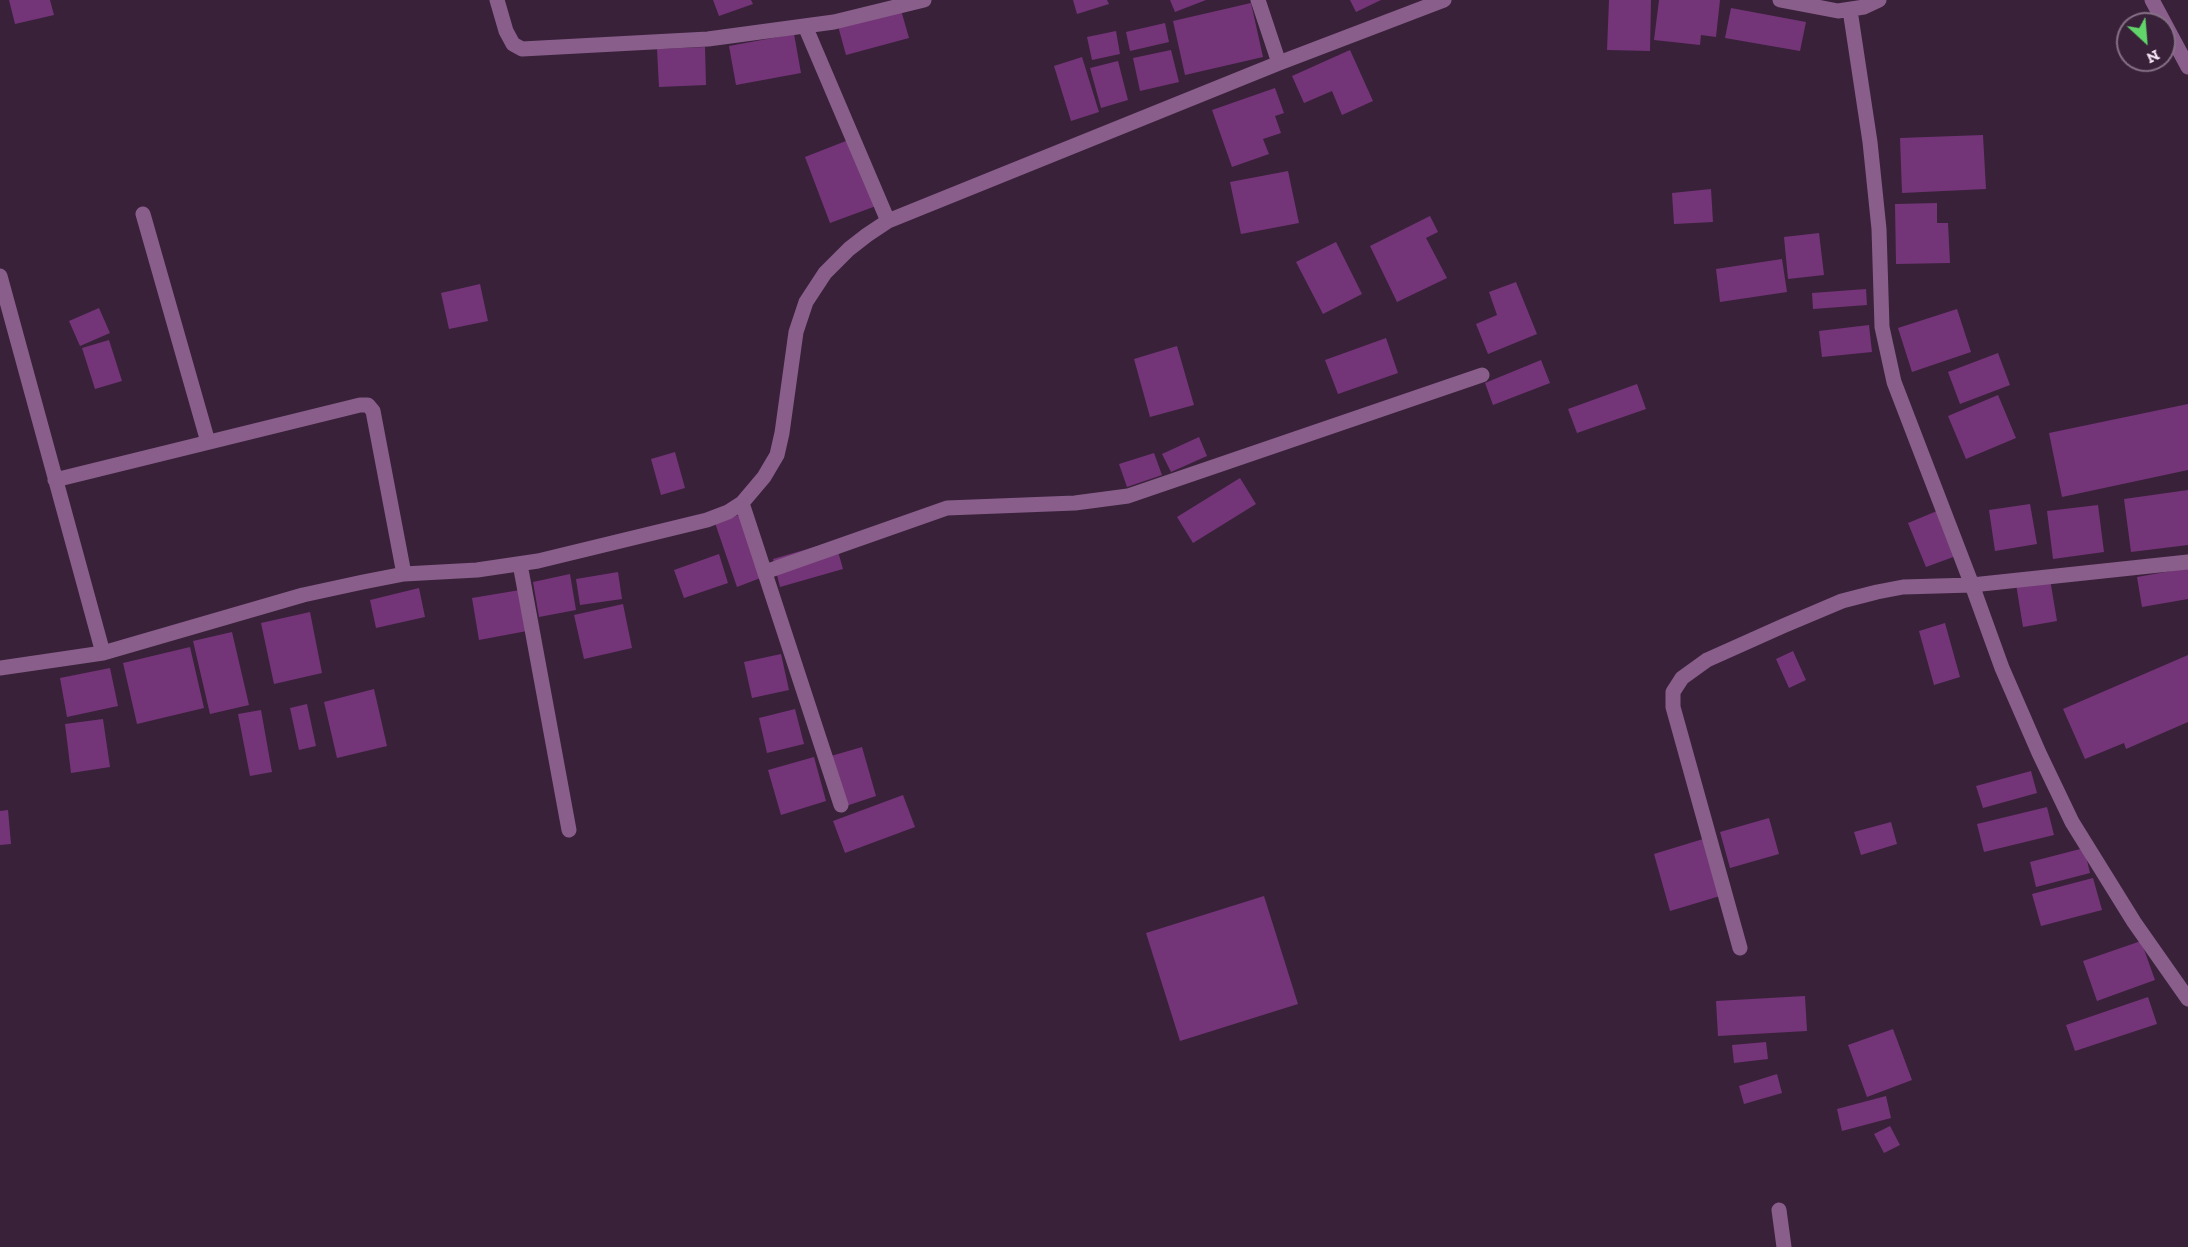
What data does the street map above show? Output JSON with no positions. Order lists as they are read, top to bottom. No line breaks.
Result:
{"north":"bottom right"}
